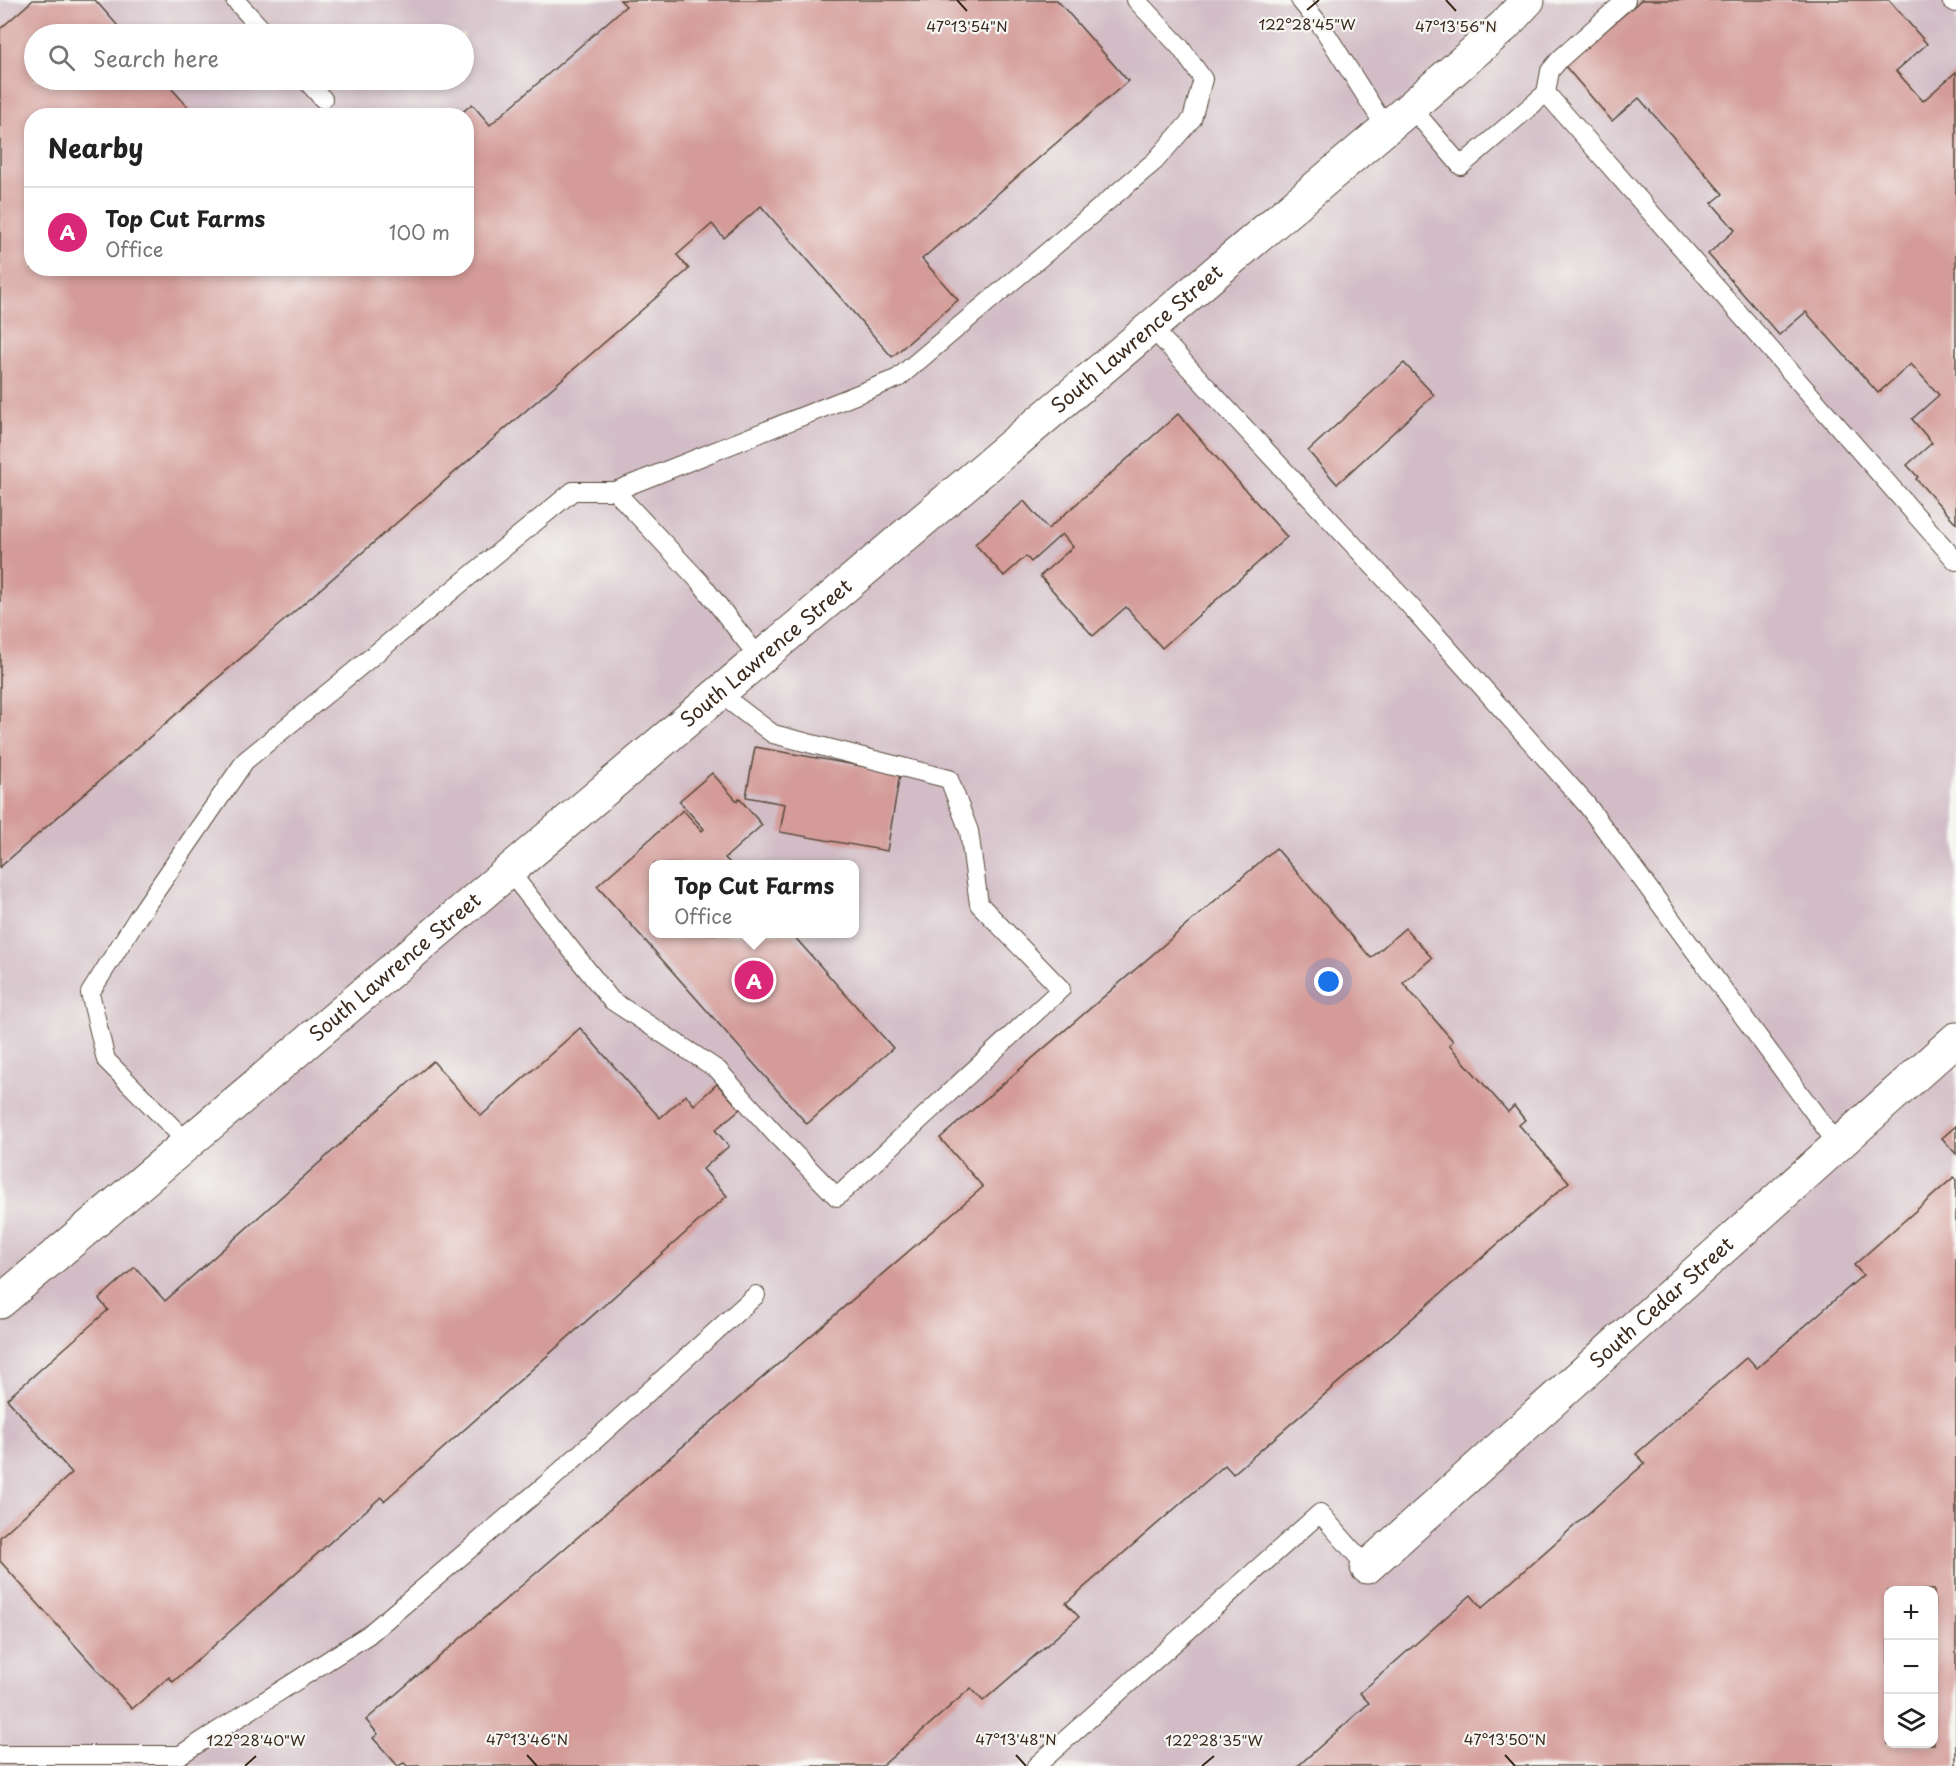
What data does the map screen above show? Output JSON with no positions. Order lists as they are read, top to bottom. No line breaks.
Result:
{"streets":{"street":["South Lawrence Street","South Cedar Street"]},"page":{"search":"Search here","heading":"Nearby","list":[{"mark":"A","name":"Top Cut Farms","note":"Office","value":"100 m"}],"popup":["Top Cut Farms","Office"],"pins":"A","map_buttons":["+","−"]},"coordinates":["122°28'45\"W","47°13'54\"N","47°13'56\"N","47°13'46\"N","47°13'48\"N","47°13'50\"N","122°28'40\"W","122°28'35\"W"]}
